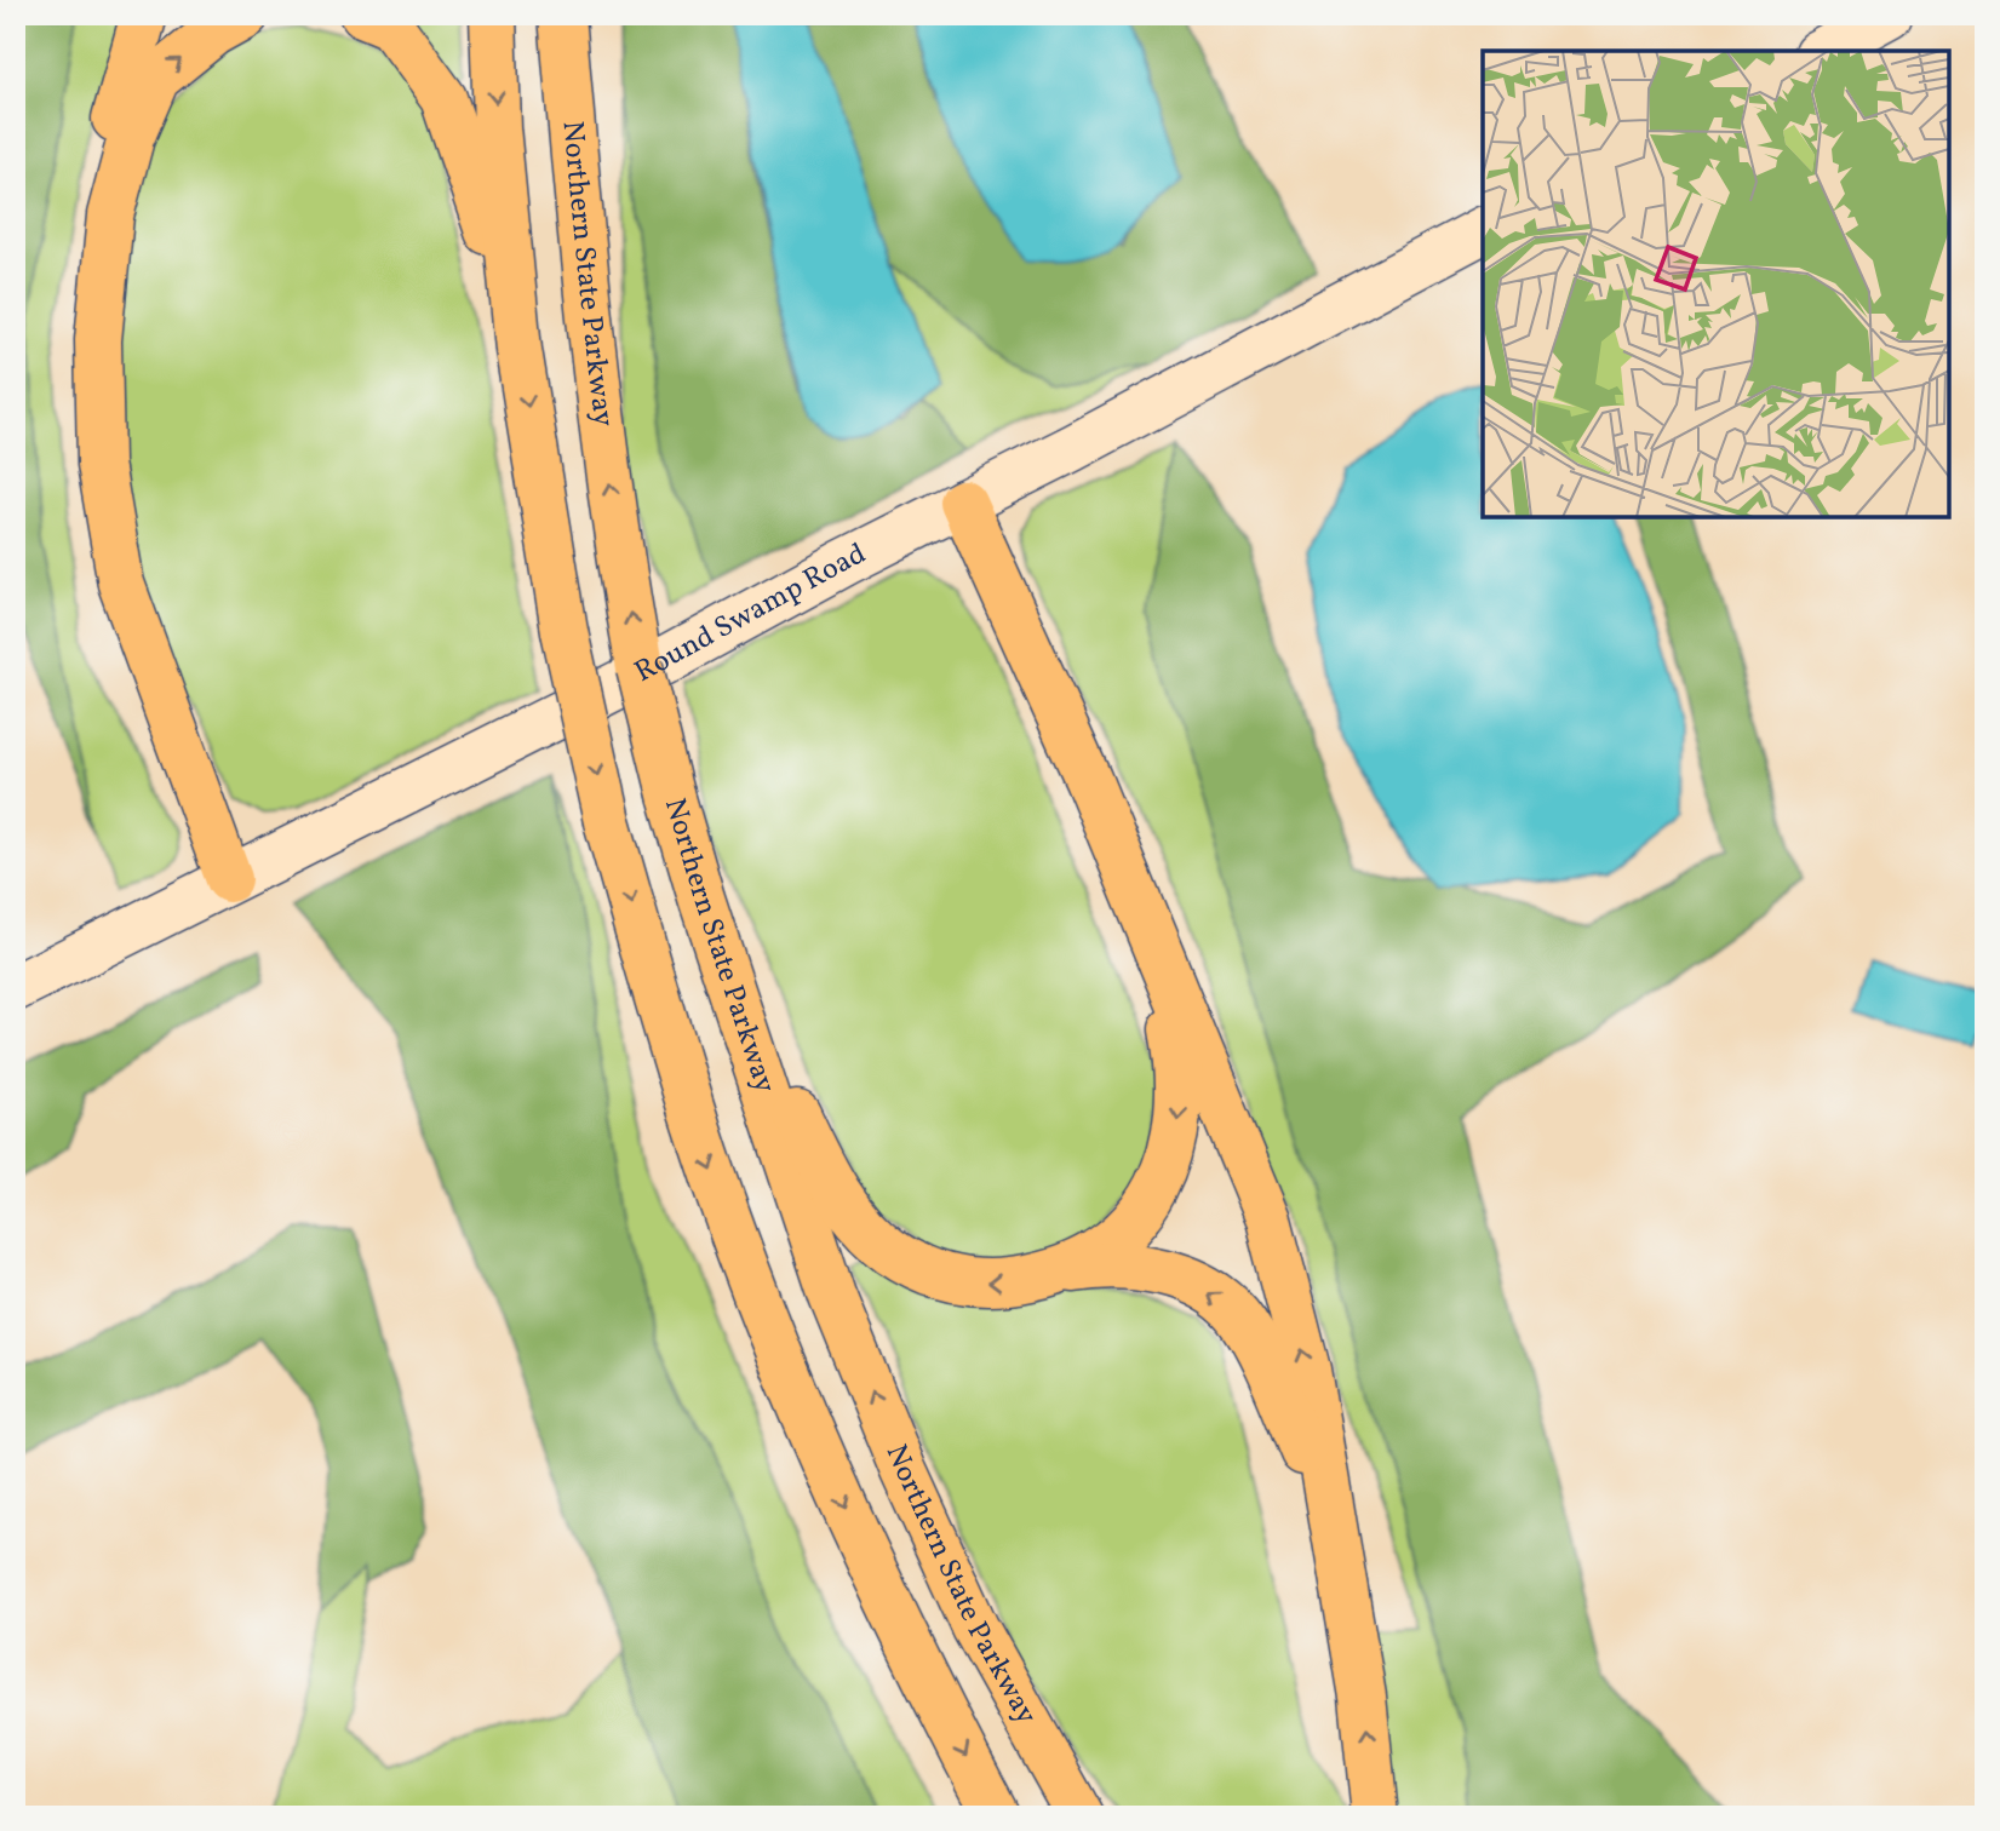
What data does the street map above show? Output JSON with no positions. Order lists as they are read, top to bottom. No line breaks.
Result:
{"streets":{"highway":["Northern State Parkway"],"street":["Round Swamp Road"]}}
